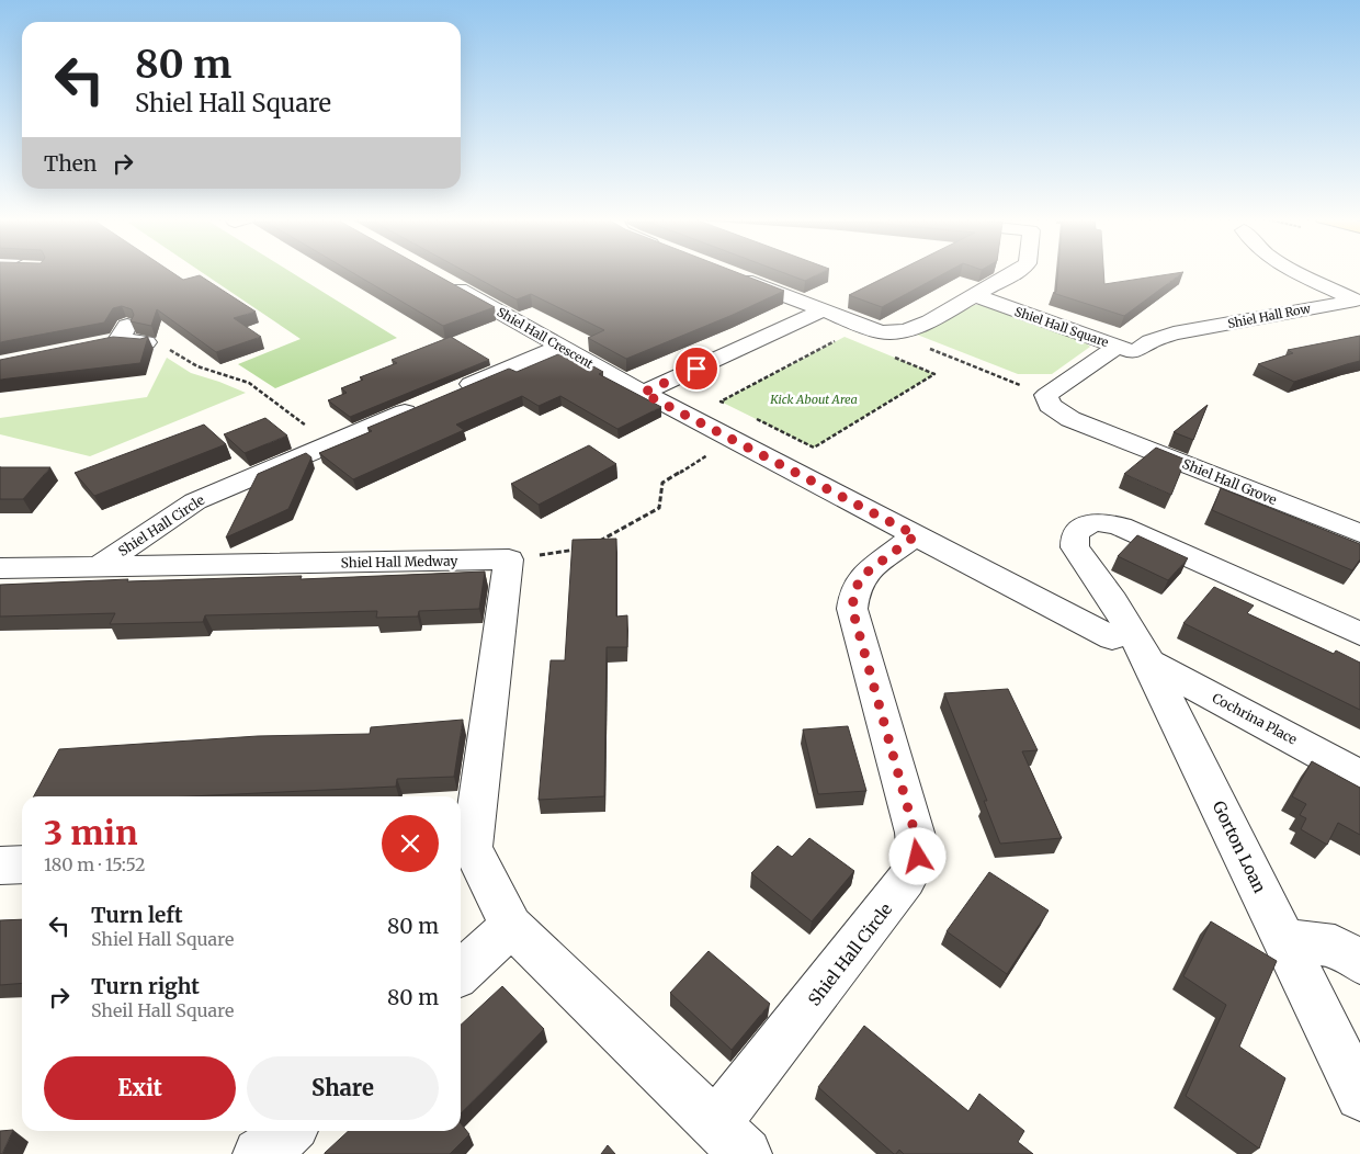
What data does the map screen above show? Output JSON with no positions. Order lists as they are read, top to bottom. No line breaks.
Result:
{"streets":{"street":["Shiel Hall Row","Shiel Hall Square","Shiel Hall Crescent","Shiel Hall Grove","Shiel Hall Circle","Shiel Hall Medway","Cochrina Place","Gorton Loan"]},"crossings":[["Shiel Hall Row","Shiel Hall Square"],["Shiel Hall Square","Shiel Hall Grove"],["Shiel Hall Crescent","Shiel Hall Circle"],["Shiel Hall Circle","Shiel Hall Medway"],["Cochrina Place","Gorton Loan"]],"parks":["Kick About Area"],"page":{"turn":["80 m","Shiel Hall Square"],"then":"Then","heading":["3 min","180 m · 15:52"],"list":[{"name":"Turn left","note":"Shiel Hall Square","value":"80 m"},{"name":"Turn right","note":"Sheil Hall Square","value":"80 m"}],"buttons":["Exit","Share"]}}
